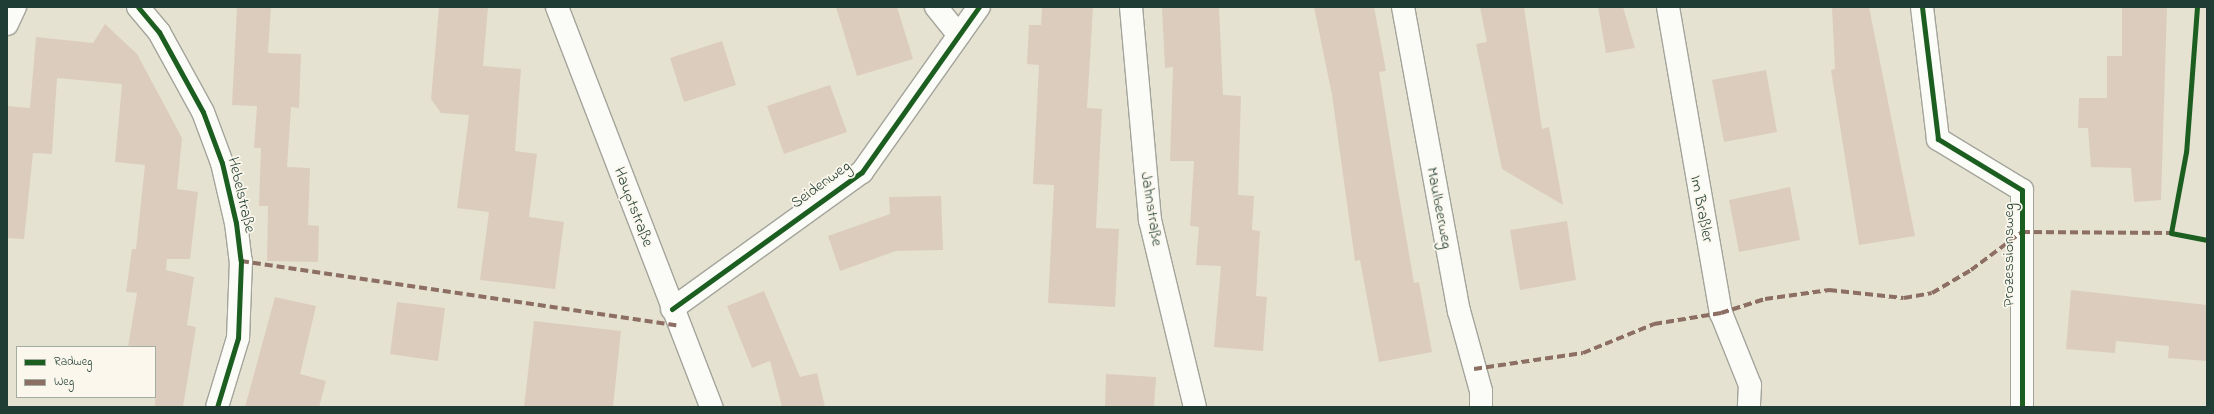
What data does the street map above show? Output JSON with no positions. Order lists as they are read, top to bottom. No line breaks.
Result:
{"streets":{"street":["Seidenweg","Hebelstraße","Hauptstraße","Maulbeerweg","Jahnstraße","Im Braßler","Prozessionsweg"]},"crossings":[["Seidenweg","Hauptstraße"]],"legend":["Radweg","Weg"]}
